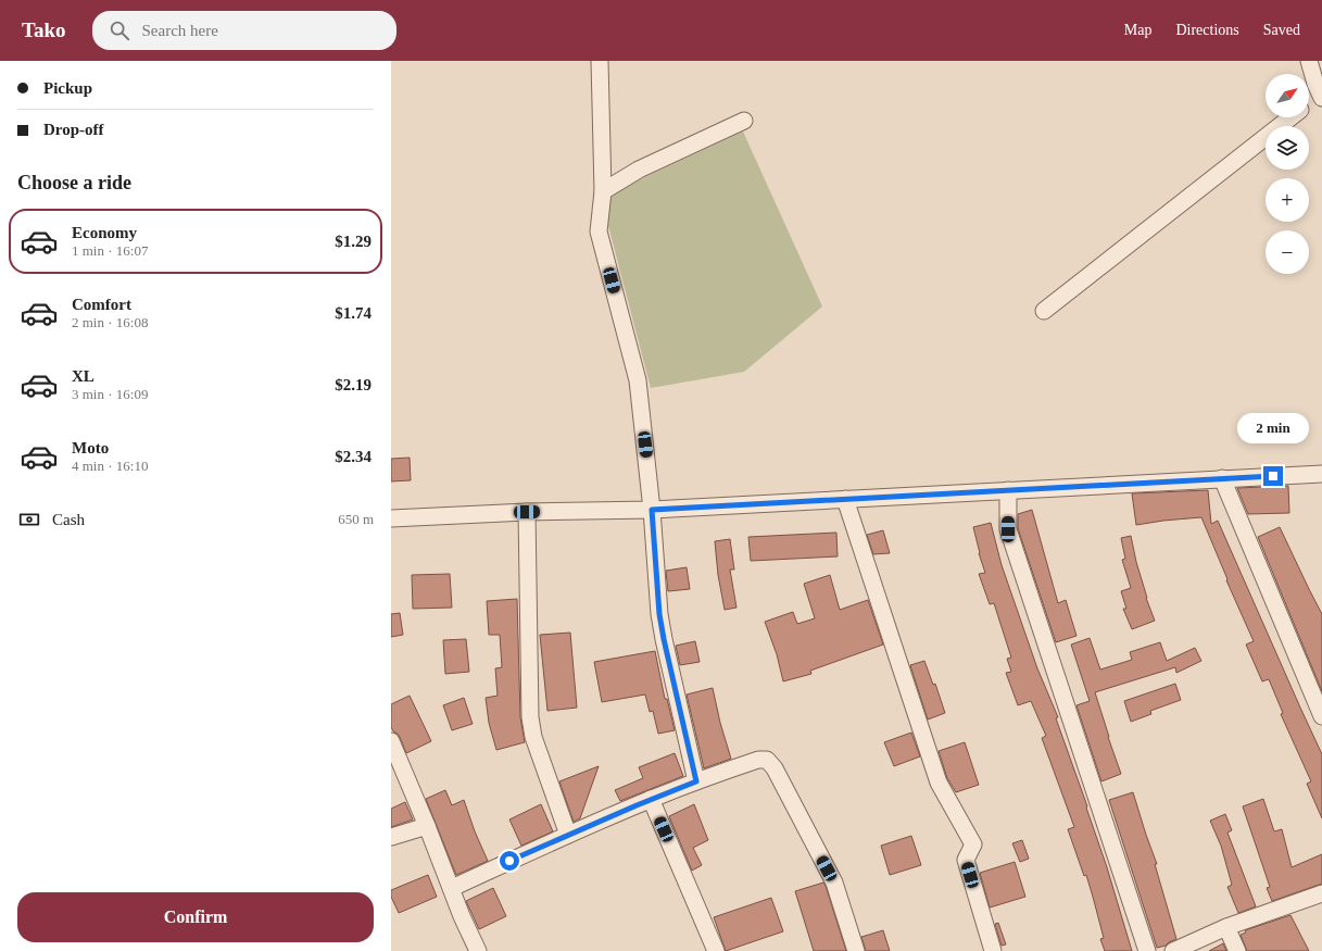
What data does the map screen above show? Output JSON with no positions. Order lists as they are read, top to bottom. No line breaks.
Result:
{"north":"top right","page":{"header":"Tako","search":"Search here","nav":["Map","Directions","Saved"],"banner":["Pickup","Drop-off"],"map_buttons":["+","−"],"heading":"Choose a ride","list":[{"name":"Economy","note":"1 min · 16:07","value":"$1.29"},{"name":"Comfort","note":"2 min · 16:08","value":"$1.74"},{"name":"XL","note":"3 min · 16:09","value":"$2.19"},{"name":"Moto","note":"4 min · 16:10","value":"$2.34"}],"bubble":"2 min","pay":["Cash","650 m"],"buttons":"Confirm"}}
